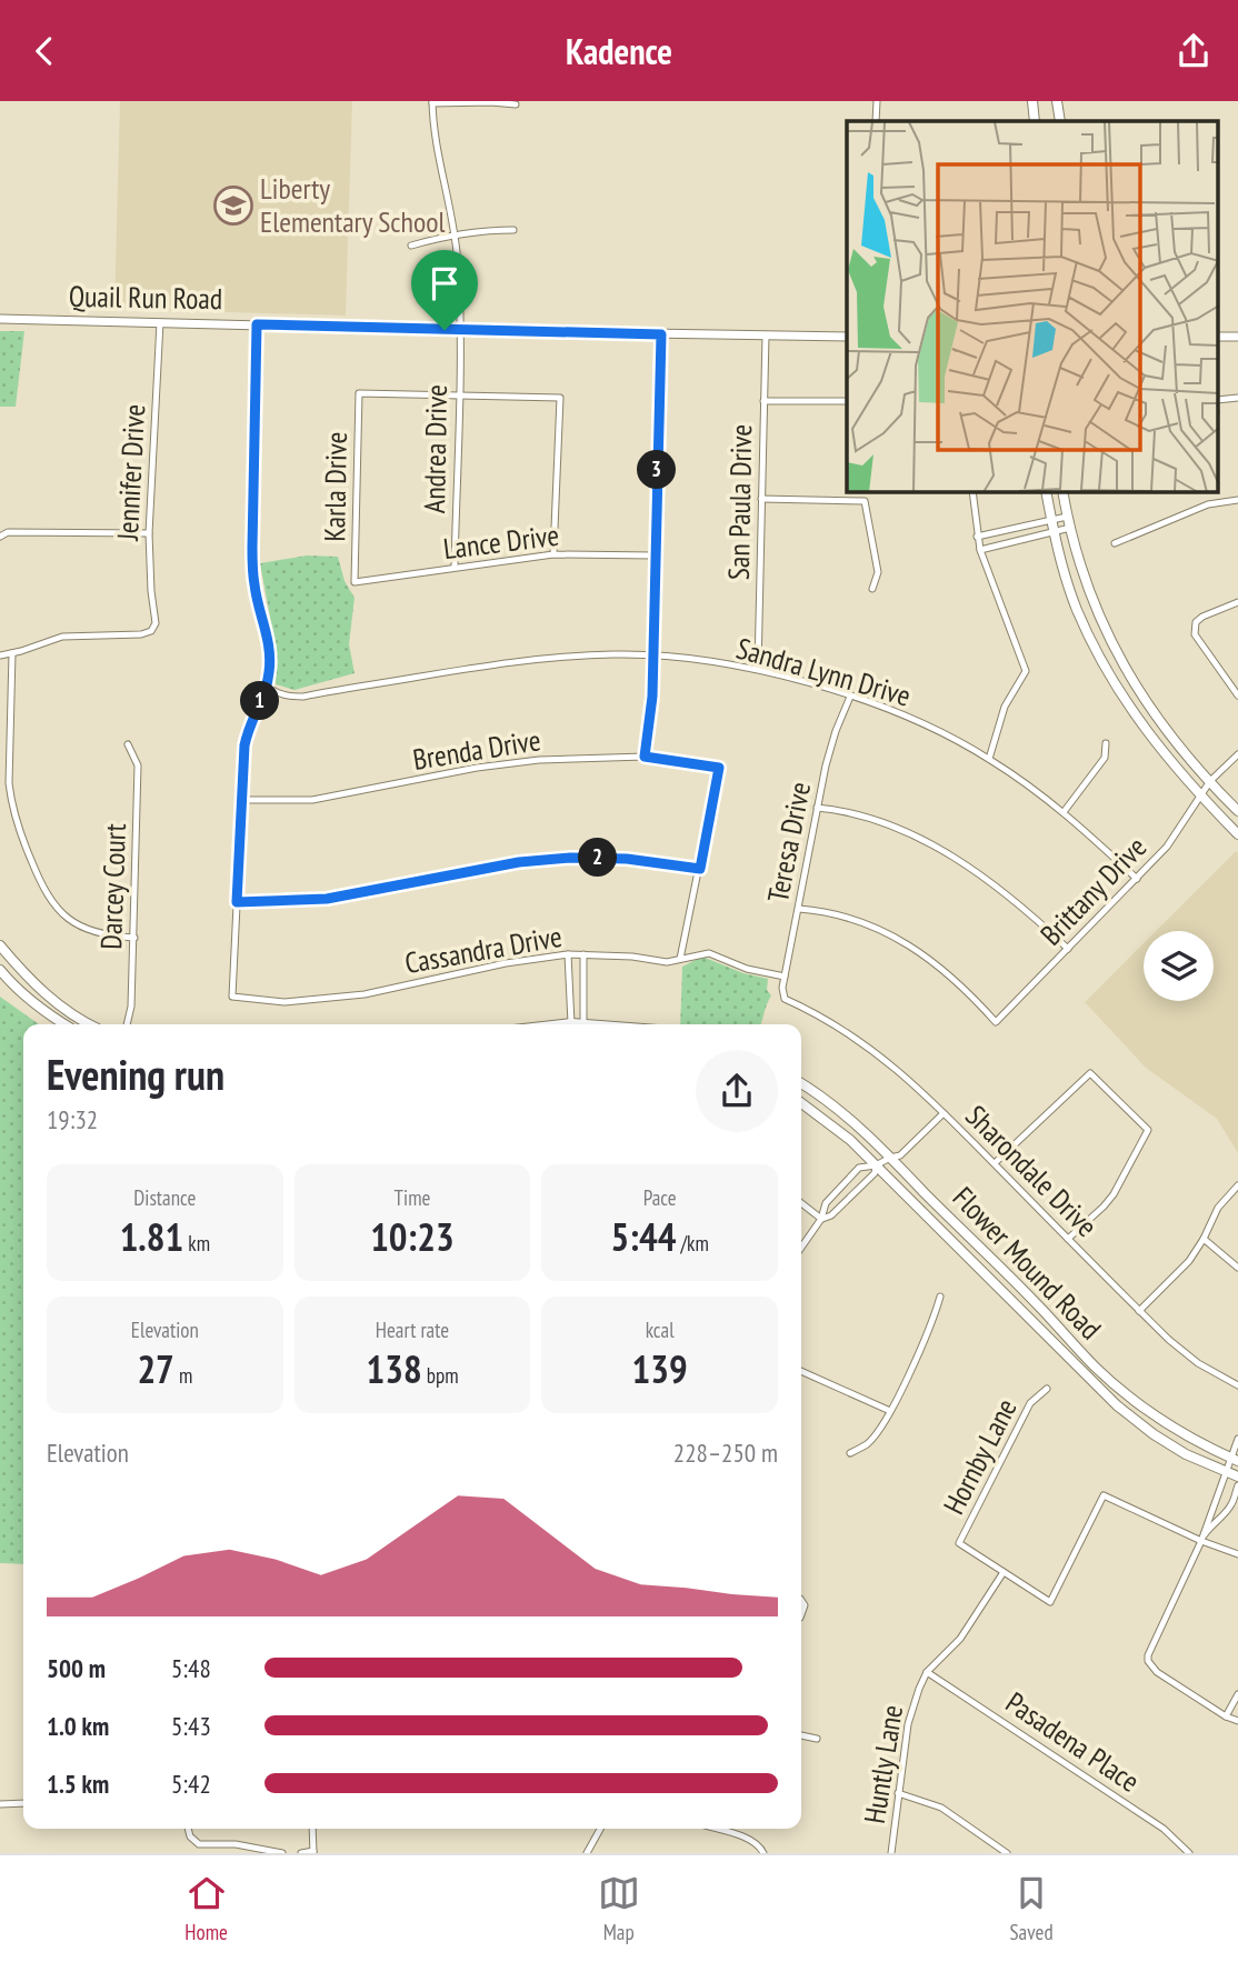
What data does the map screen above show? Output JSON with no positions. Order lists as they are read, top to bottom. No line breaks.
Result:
{"streets":{"main road":["Flower Mound Road"],"street":["Quail Run Road","Andrea Drive","Jennifer Drive","Karla Drive","San Paula Drive","Lance Drive","Sandra Lynn Drive","Brenda Drive","Teresa Drive","Darcey Court","Brittany Drive","Cassandra Drive","Sharondale Drive","Hornby Lane","Pasadena Place","Huntly Lane"]},"crossings":[["Quail Run Road","Andrea Drive"],["Quail Run Road","Jennifer Drive"],["Quail Run Road","San Paula Drive"],["Andrea Drive","Karla Drive"],["Andrea Drive","Lance Drive"],["Karla Drive","Lance Drive"],["San Paula Drive","Sandra Lynn Drive"],["Sandra Lynn Drive","Teresa Drive"],["Sandra Lynn Drive","Brittany Drive"],["Teresa Drive","Brittany Drive"],["Teresa Drive","Cassandra Drive"],["Teresa Drive","Sharondale Drive"],["Hornby Lane","Huntly Lane"],["Pasadena Place","Huntly Lane"]],"places":{"school or university":["Liberty Elementary School"]},"page":{"header":"Kadence","pins":["3","1","2"],"heading":["Evening run","19:32"],"stats":[["Distance","1.81 km"],["Time","10:23"],["Pace","5:44 /km"],["Elevation","27 m"],["Heart rate","138 bpm"],["kcal","139"]],"chart":["Elevation","228–250 m"],"list":[{"name":"500 m","note":"5:48"},{"name":"1.0 km","note":"5:43"},{"name":"1.5 km","note":"5:42"}],"tabs":["Home","Map","Saved"]}}
